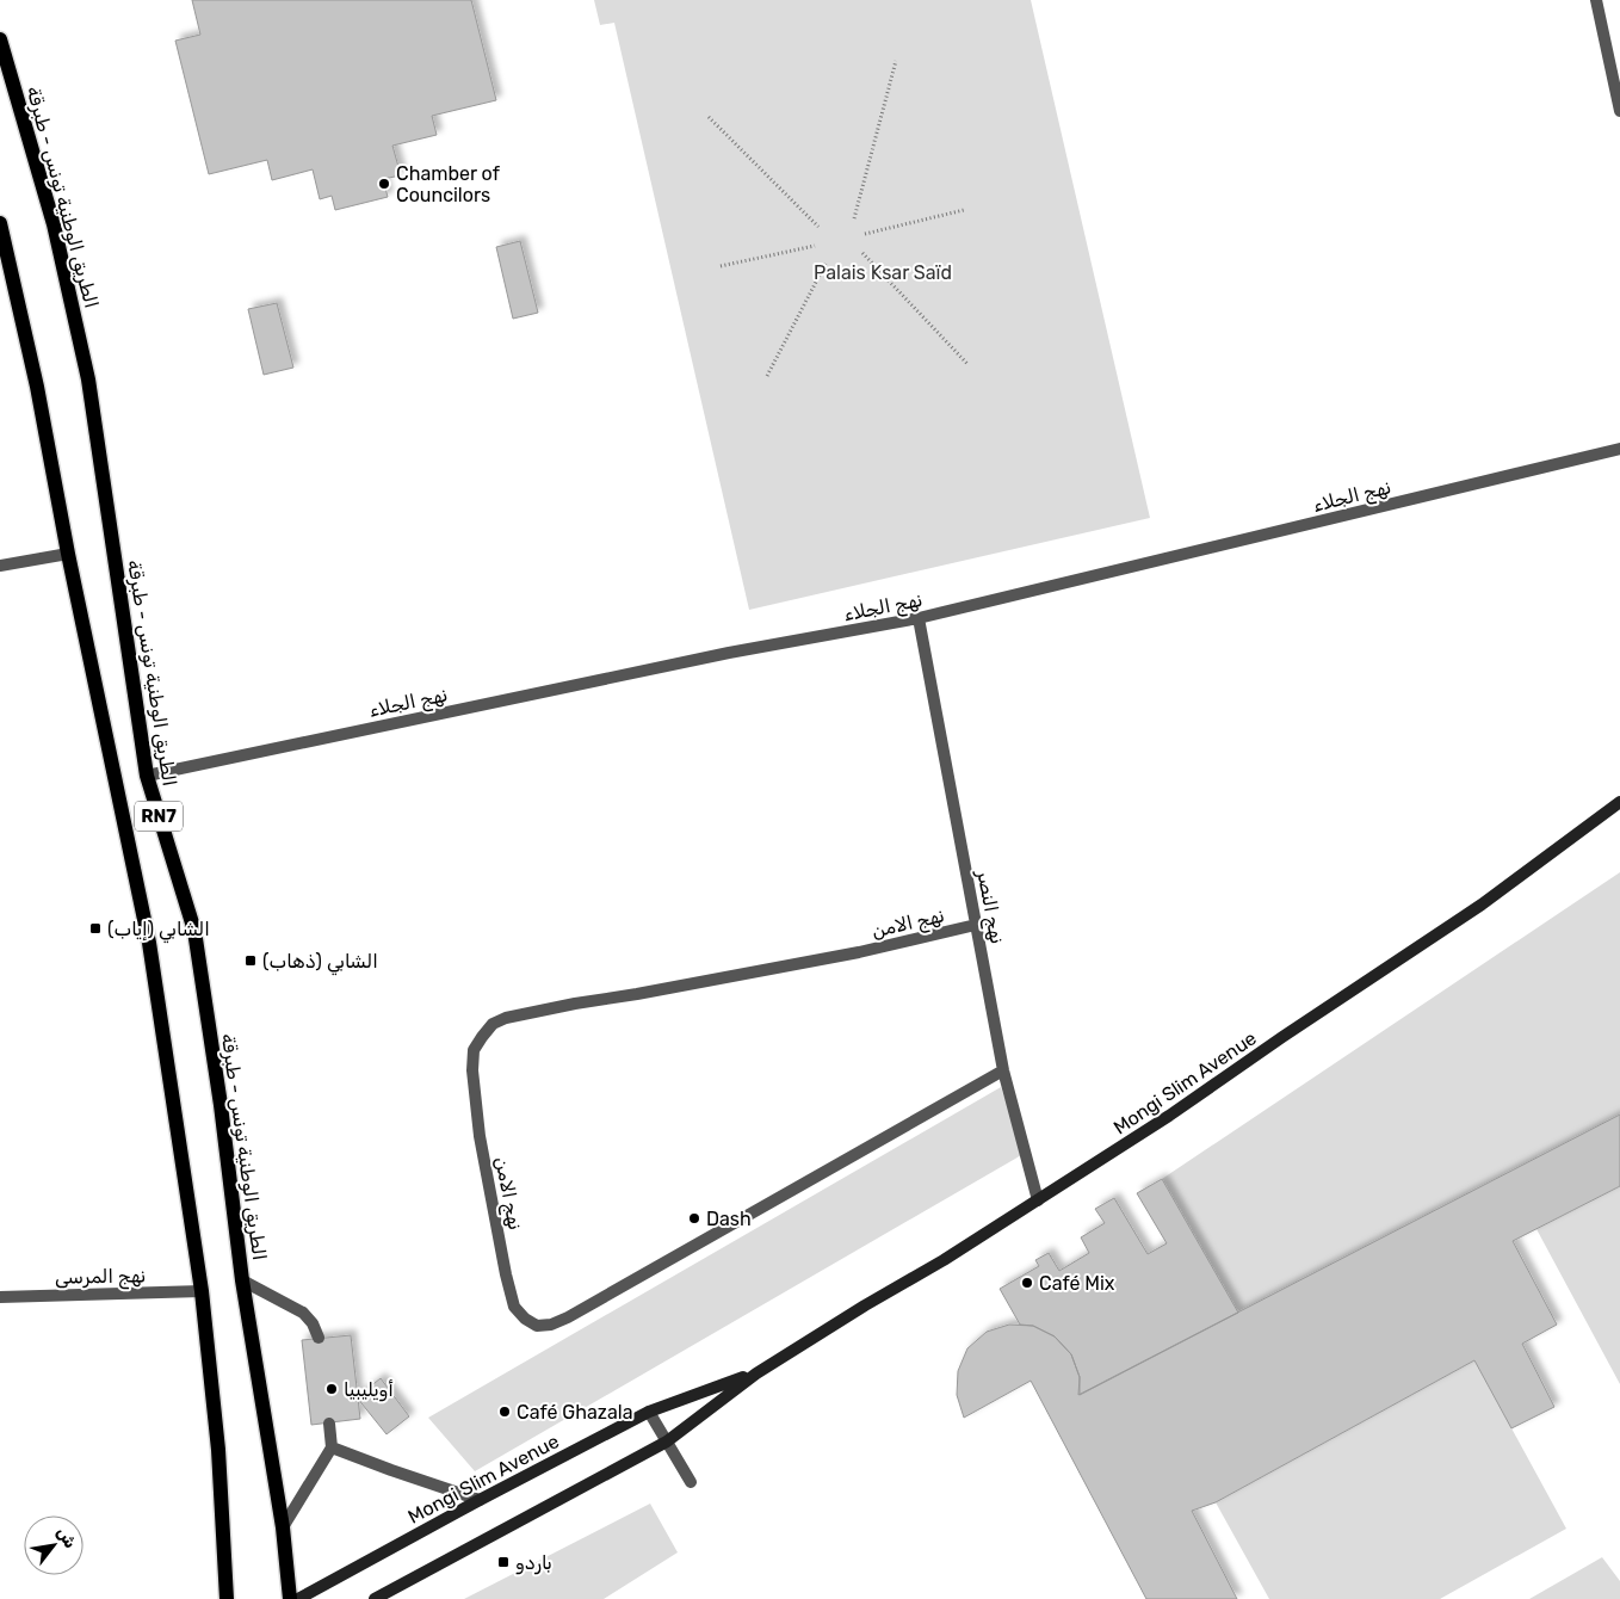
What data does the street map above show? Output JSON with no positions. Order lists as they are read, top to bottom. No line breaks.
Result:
{"streets":{"main road":["الطريق الوطنية تونس - طبرقة","RN7","Mongi Slim Avenue"],"street":["نهج الجلاء","نهج النصر","نهج الامن","نهج المرسى"]},"crossings":[["الطريق الوطنية تونس - طبرقة","نهج الجلاء"],["نهج الجلاء","نهج النصر"],["RN7","نهج المرسى"],["نهج النصر","نهج الامن"],["نهج النصر","Mongi Slim Avenue"]],"parks":["Palais Ksar Saïd"],"places":{"other":["Chamber of Councilors","Dash","Café Mix","أويليبيا","Café Ghazala"],"transit":["الشابي (إياب)","الشابي (ذهاب)","باردو"]},"north":"top right"}
